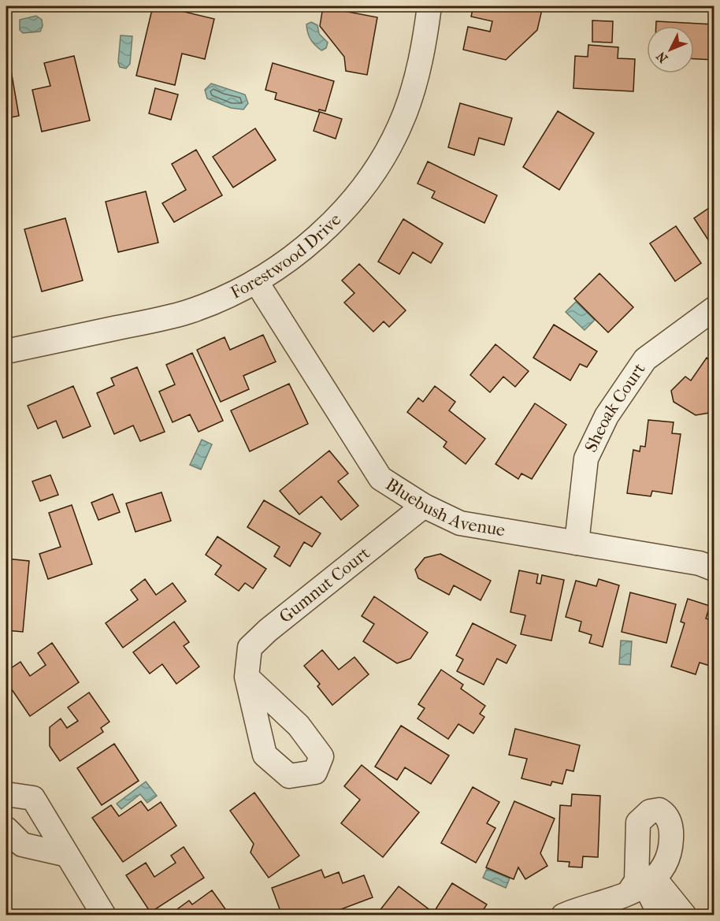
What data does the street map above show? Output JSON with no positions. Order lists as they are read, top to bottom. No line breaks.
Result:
{"streets":{"street":["Forestwood Drive","Sheoak Court","Bluebush Avenue","Gumnut Court"]},"crossings":[["Forestwood Drive","Bluebush Avenue"],["Sheoak Court","Bluebush Avenue"],["Bluebush Avenue","Gumnut Court"]],"north":"bottom left"}
